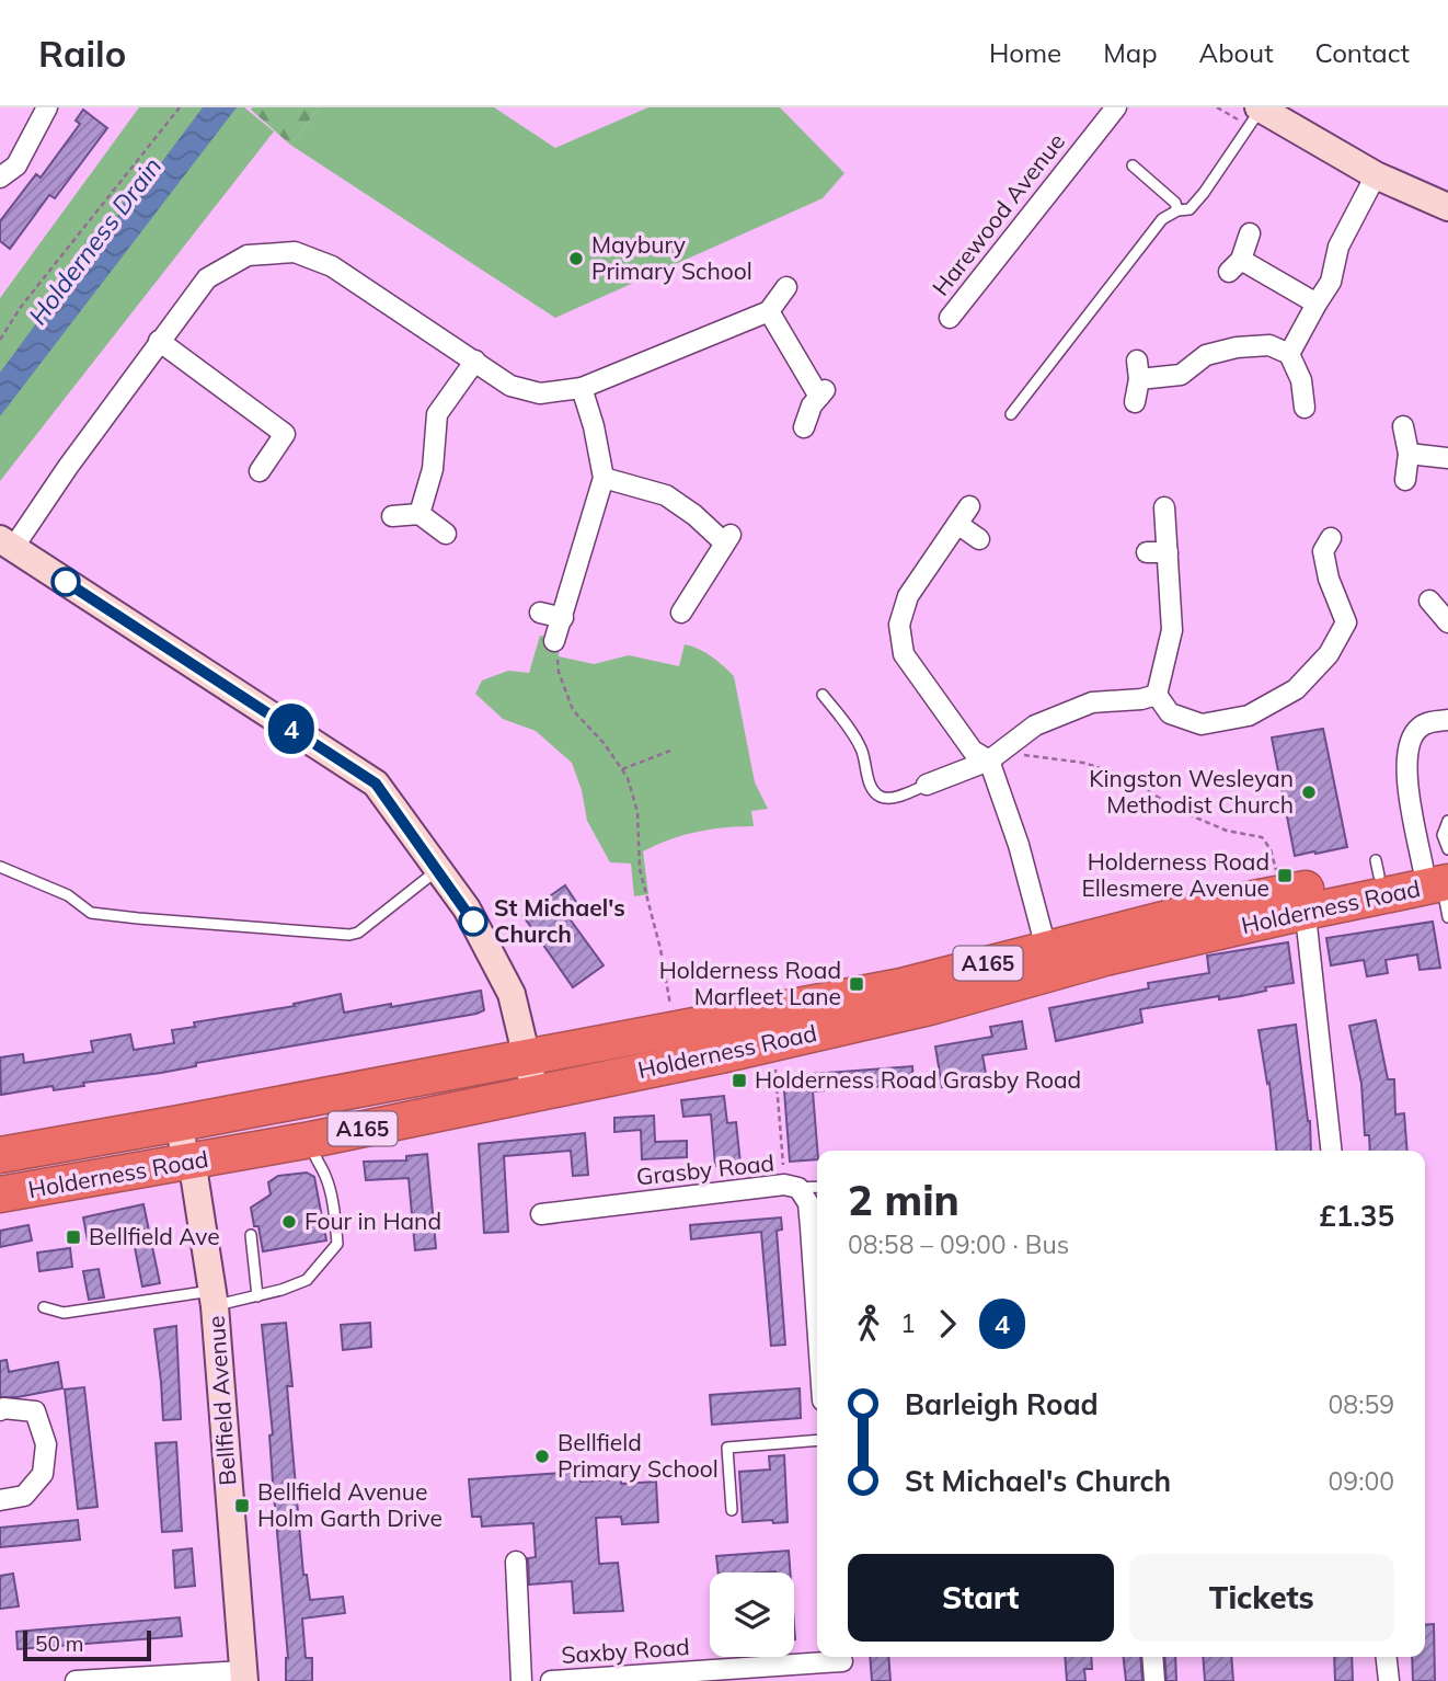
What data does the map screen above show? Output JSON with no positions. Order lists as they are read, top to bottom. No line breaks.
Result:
{"streets":{"highway":["Holderness Road","A165"],"street":["Harewood Avenue","Grasby Road","Bellfield Avenue","Saxby Road"]},"crossings":[["Holderness Road","Bellfield Avenue"]],"water":["Holderness Drain"],"places":{"other":["Maybury Primary School","Kingston Wesleyan Methodist Church","St Michael's Church","Four in Hand","Bellfield Primary School"],"transit":["Holderness Road Ellesmere Avenue","Holderness Road Marfleet Lane","Holderness Road Grasby Road","Bellfield Ave","Bellfield Avenue Holm Garth Drive"]},"lines":["bus line 4"],"scale_bar":"50 m","page":{"header":"Railo","nav":["Home","Map","About","Contact"],"on_map":"4","heading":["2 min","08:58 – 09:00 · Bus","£1.35"],"legs":["1","4"],"list":[{"name":"Barleigh Road","value":"08:59"},{"name":"St Michael's Church","value":"09:00"}],"buttons":["Start","Tickets"],"scale":"50 m"}}
